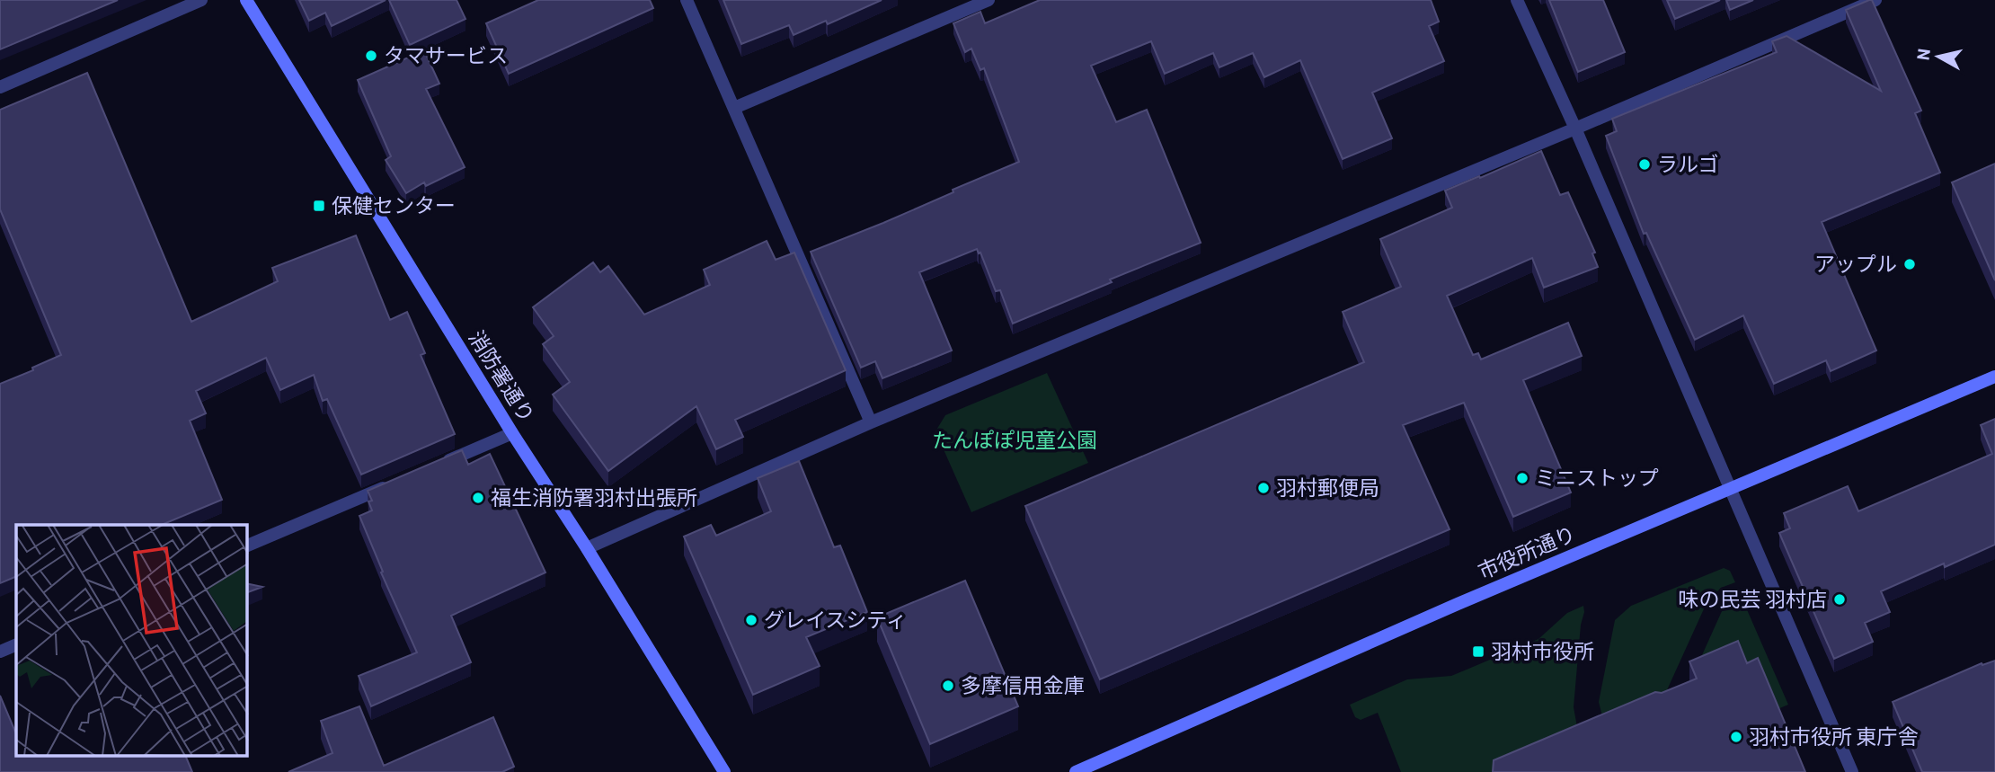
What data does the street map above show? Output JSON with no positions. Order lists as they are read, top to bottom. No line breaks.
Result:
{"streets":{"street":["消防署通り","市役所通り"]},"parks":["たんぽぽ児童公園"],"places":{"other":["タマサービス","ラルゴ","アップル","ミニストップ","羽村郵便局","福生消防署羽村出張所","味の民芸 羽村店","グレイスシティ","多摩信用金庫","羽村市役所 東庁舎"],"transit":["保健センター","羽村市役所"]},"north":"left"}
